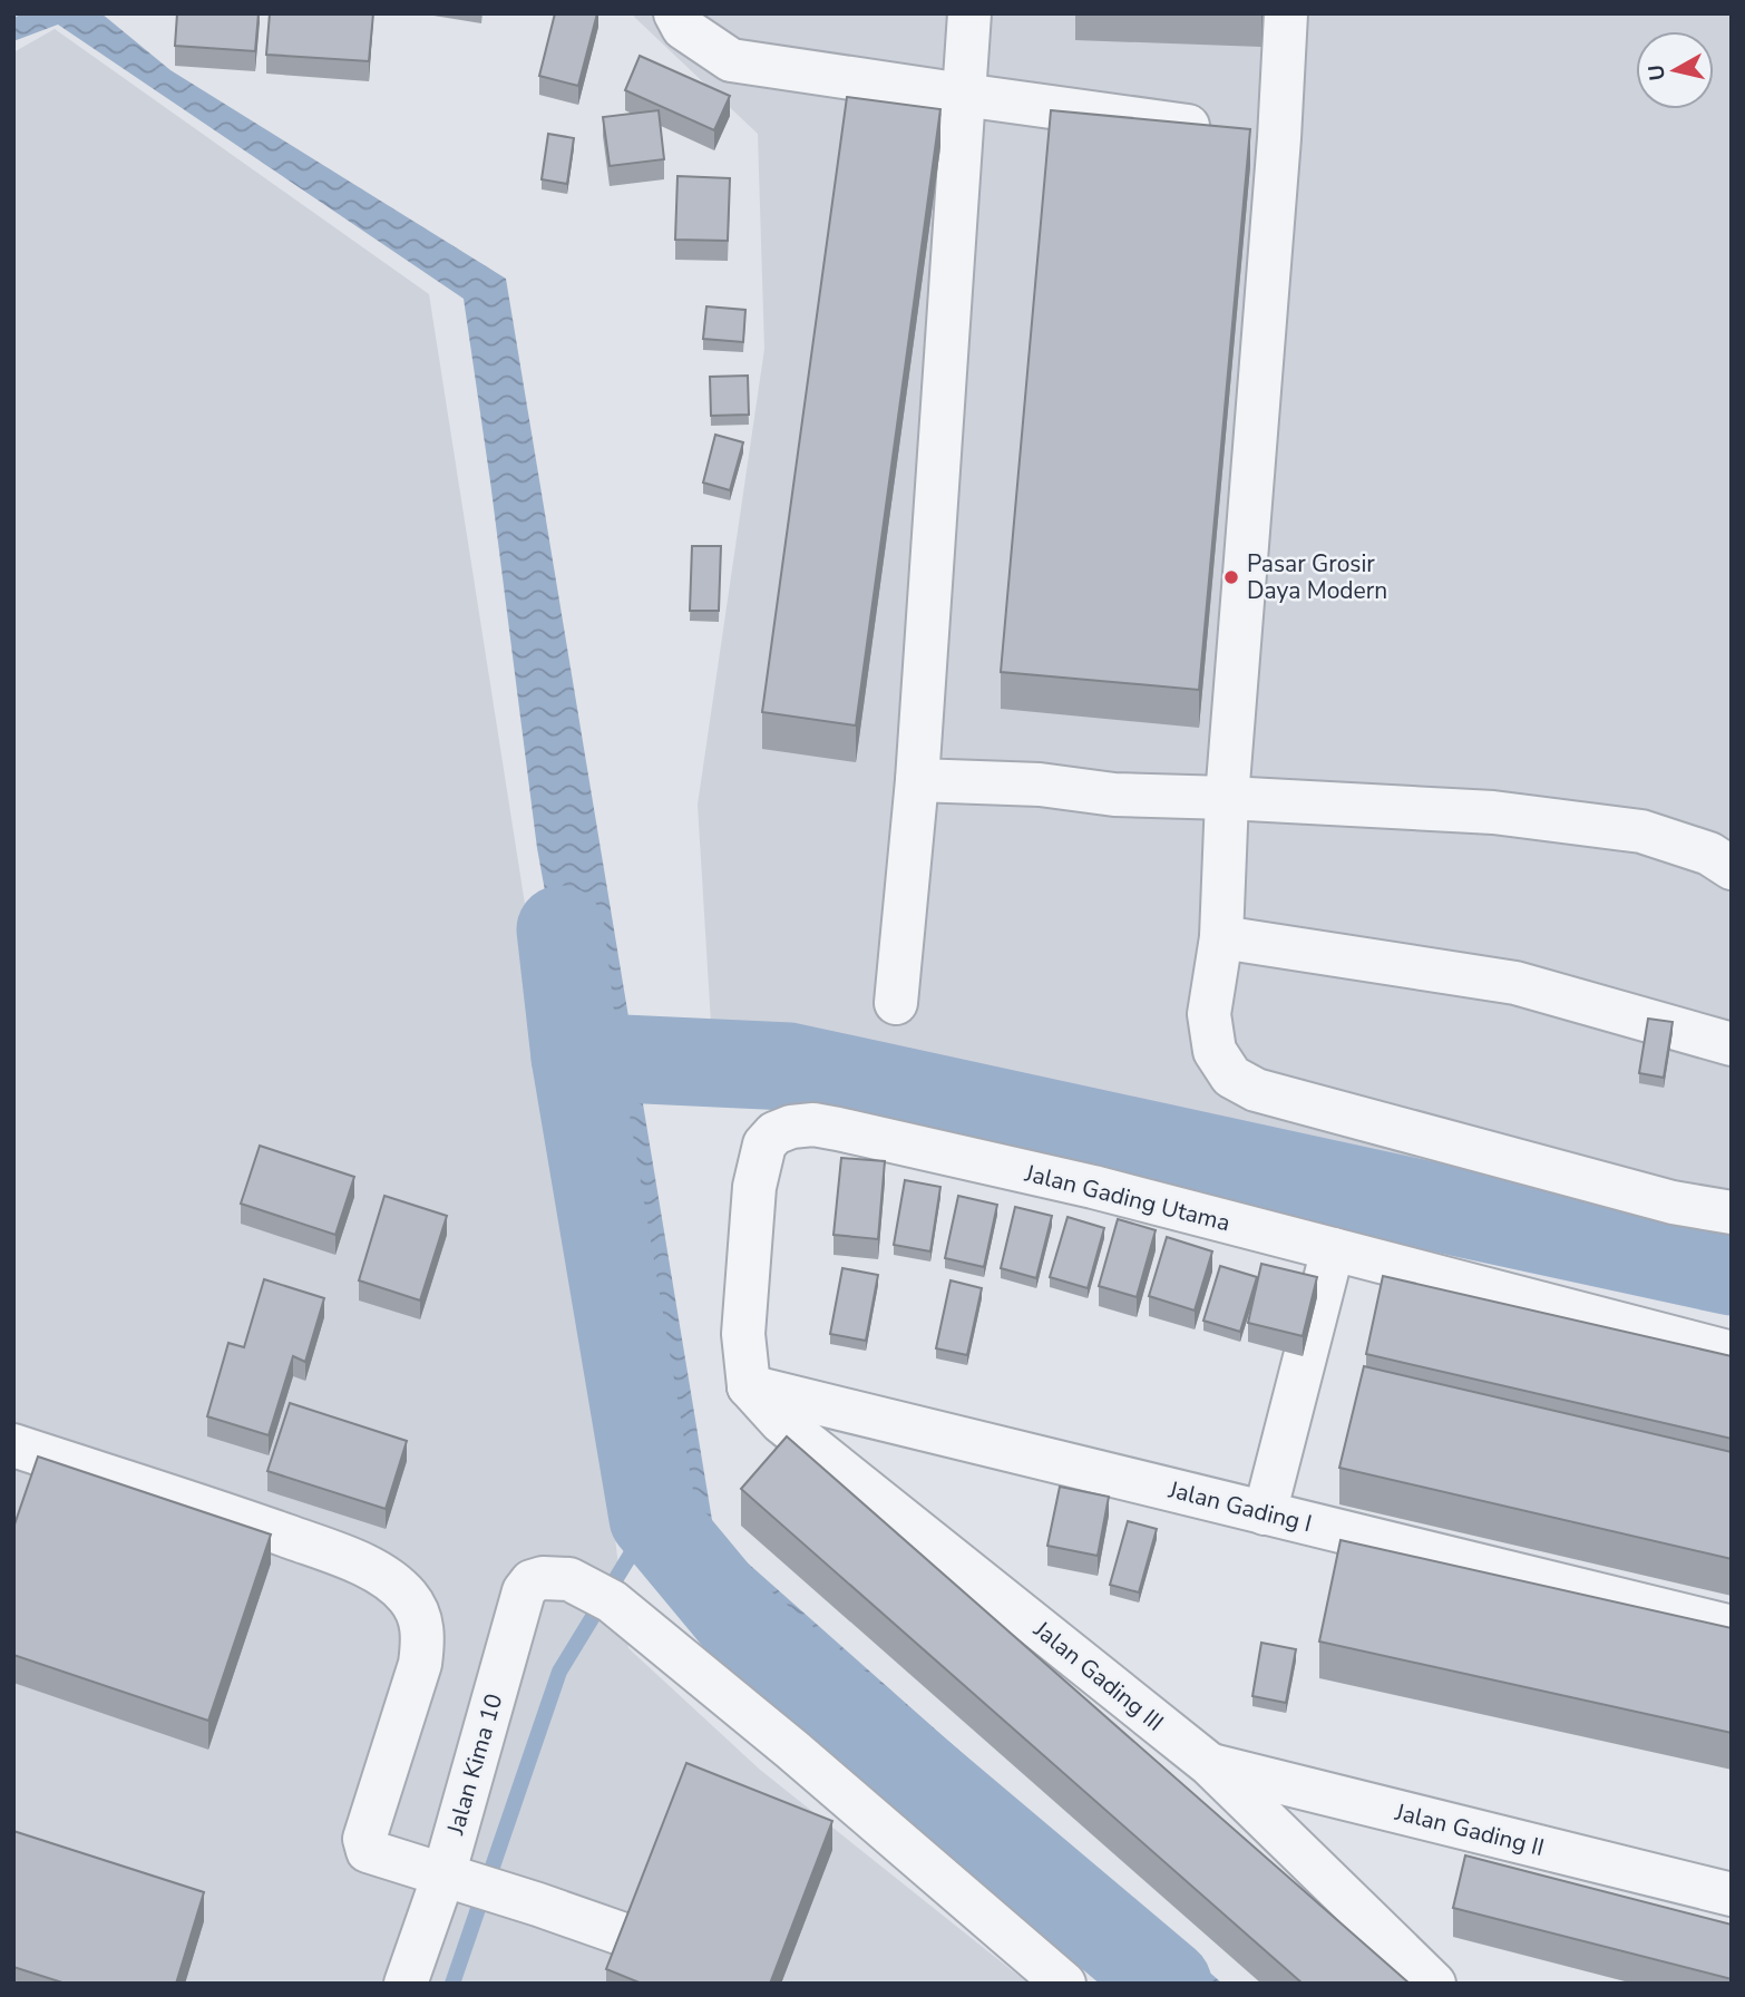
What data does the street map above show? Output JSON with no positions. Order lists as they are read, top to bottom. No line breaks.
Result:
{"streets":{"street":["Jalan Gading Utama","Jalan Gading I","Jalan Gading III","Jalan Kima 10","Jalan Gading II"]},"crossings":[["Jalan Gading Utama","Jalan Gading I"],["Jalan Gading Utama","Jalan Gading III"],["Jalan Gading I","Jalan Gading III"],["Jalan Gading III","Jalan Gading II"]],"places":["Pasar Grosir Daya Modern"],"north":"left"}
